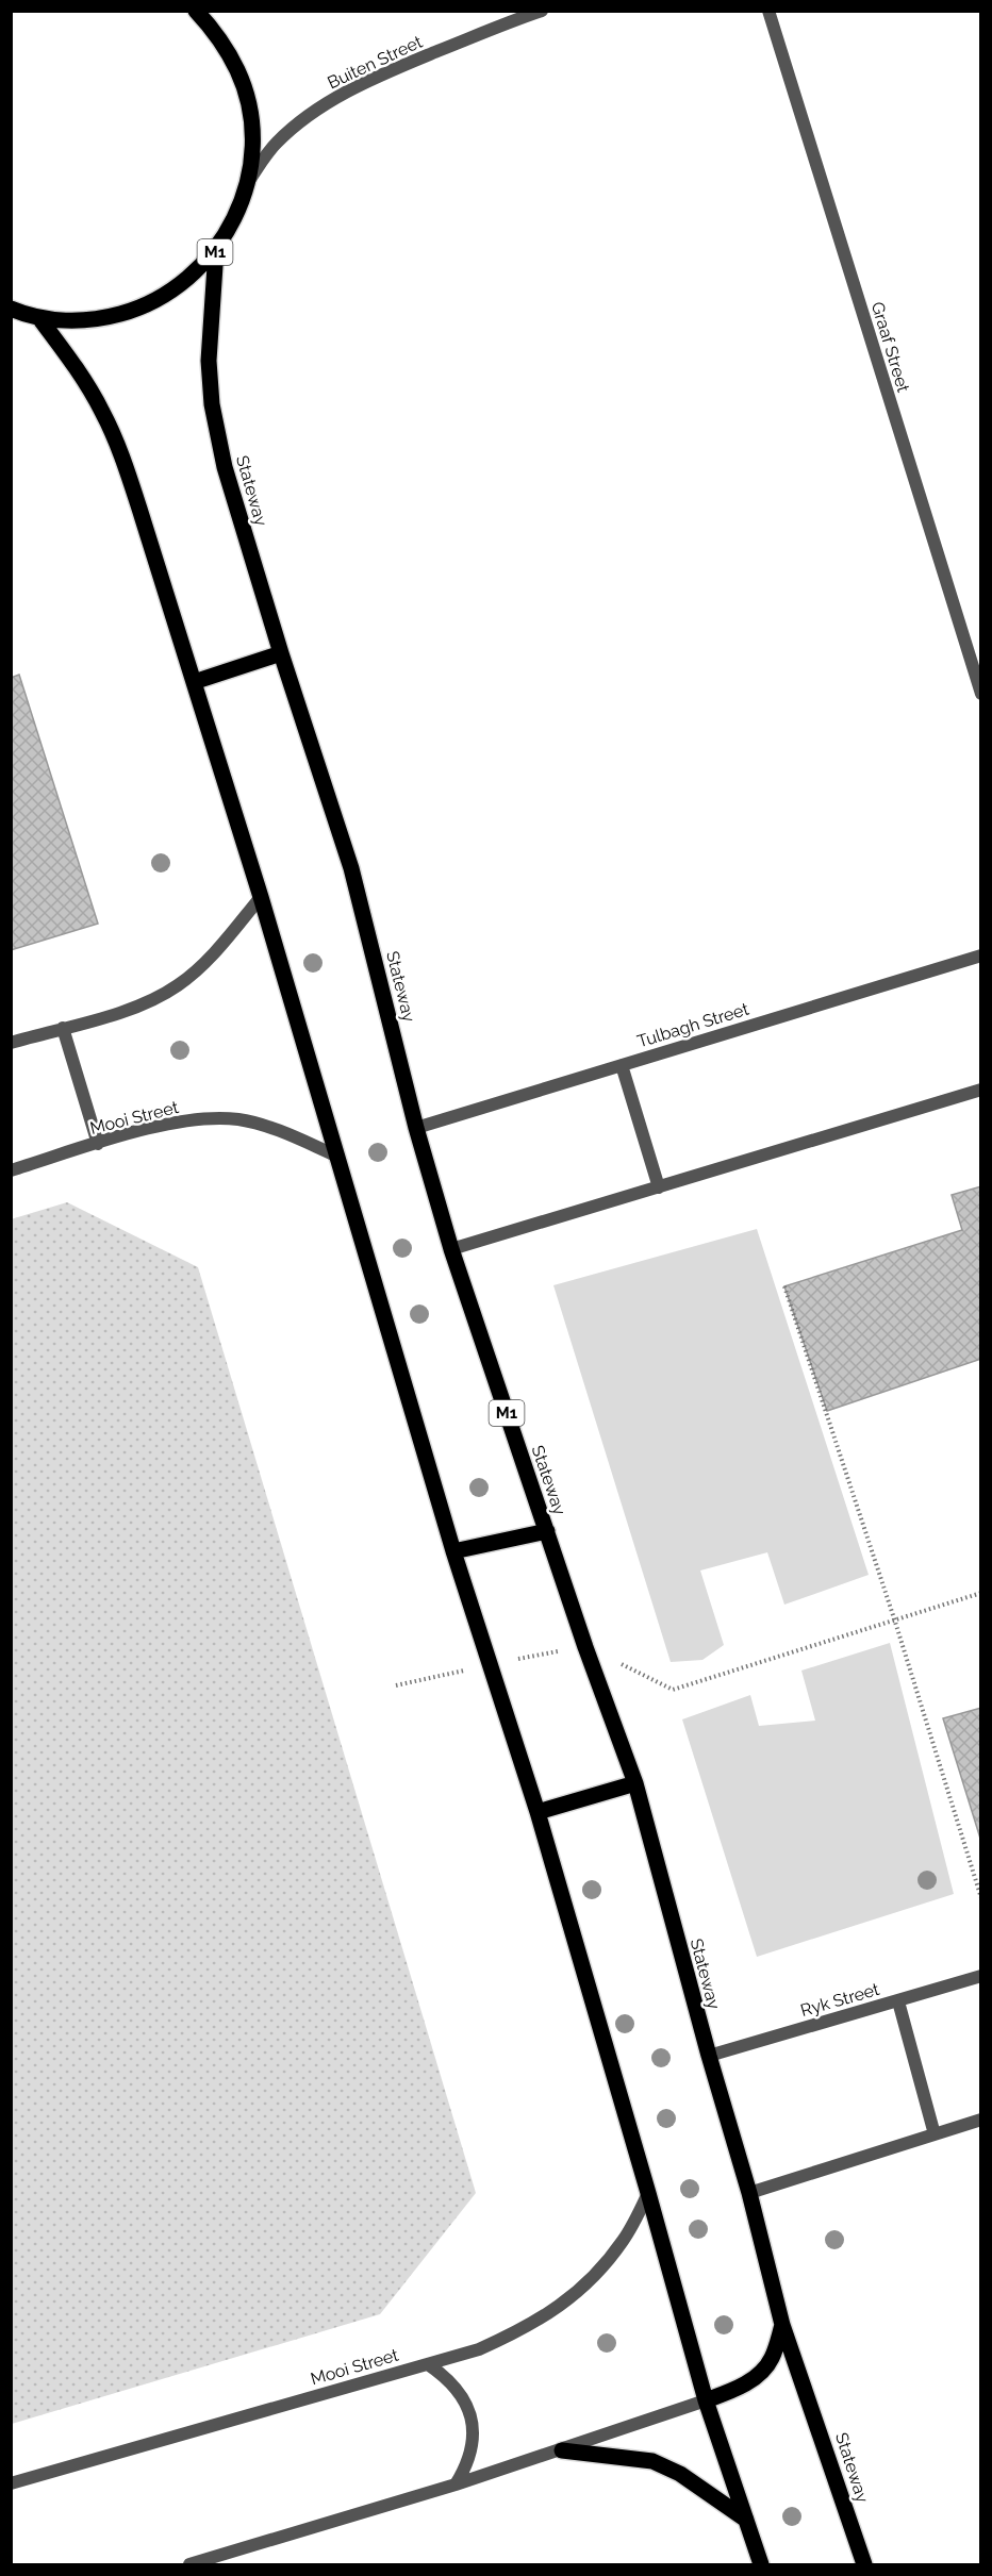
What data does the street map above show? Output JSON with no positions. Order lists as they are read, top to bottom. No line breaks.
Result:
{"streets":{"main road":["M1","Stateway"],"street":["Buiten Street","Graaf Street","Tulbagh Street","Mooi Street","Ryk Street"]},"crossings":[["Buiten Street","M1"],["M1","Stateway"],["Stateway","Tulbagh Street"],["Stateway","Ryk Street"]]}
